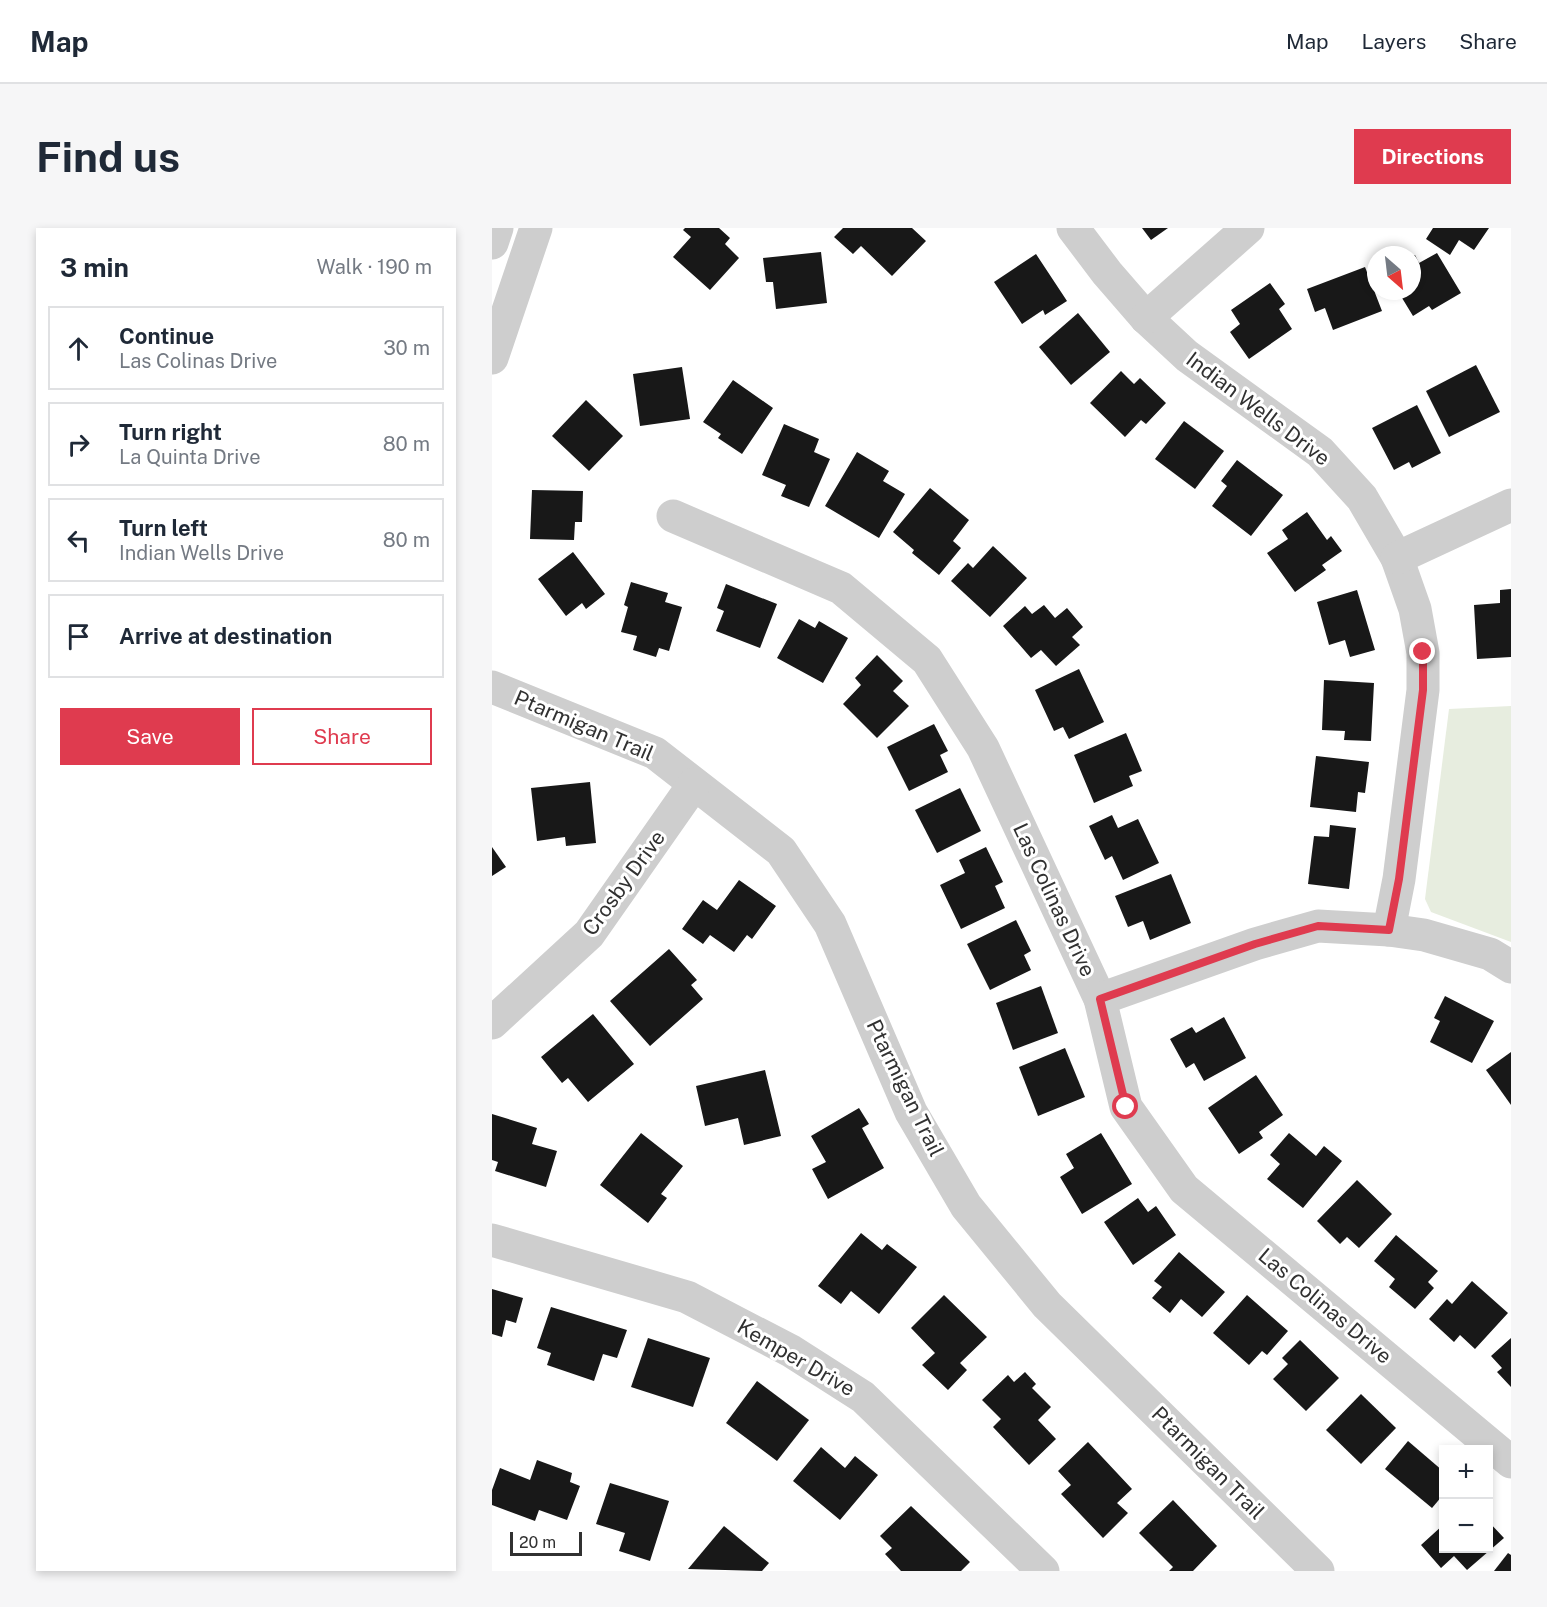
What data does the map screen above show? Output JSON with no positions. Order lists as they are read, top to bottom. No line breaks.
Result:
{"streets":{"street":["Indian Wells Drive","Ptarmigan Trail","Crosby Drive","Las Colinas Drive","Kemper Drive"]},"crossings":[["Ptarmigan Trail","Crosby Drive"]],"scale_bar":"20 m","north":"bottom right","page":{"header":"Map","nav":["Map","Layers","Share"],"buttons":["Directions",["Save","Share"]],"title":"Find us","heading":["3 min","Walk · 190 m"],"list":[["Continue","Las Colinas Drive","30 m"],["Turn right","La Quinta Drive","80 m"],["Turn left","Indian Wells Drive","80 m"],"Arrive at destination"],"map_buttons":["+","−"],"scale":"20 m"}}
